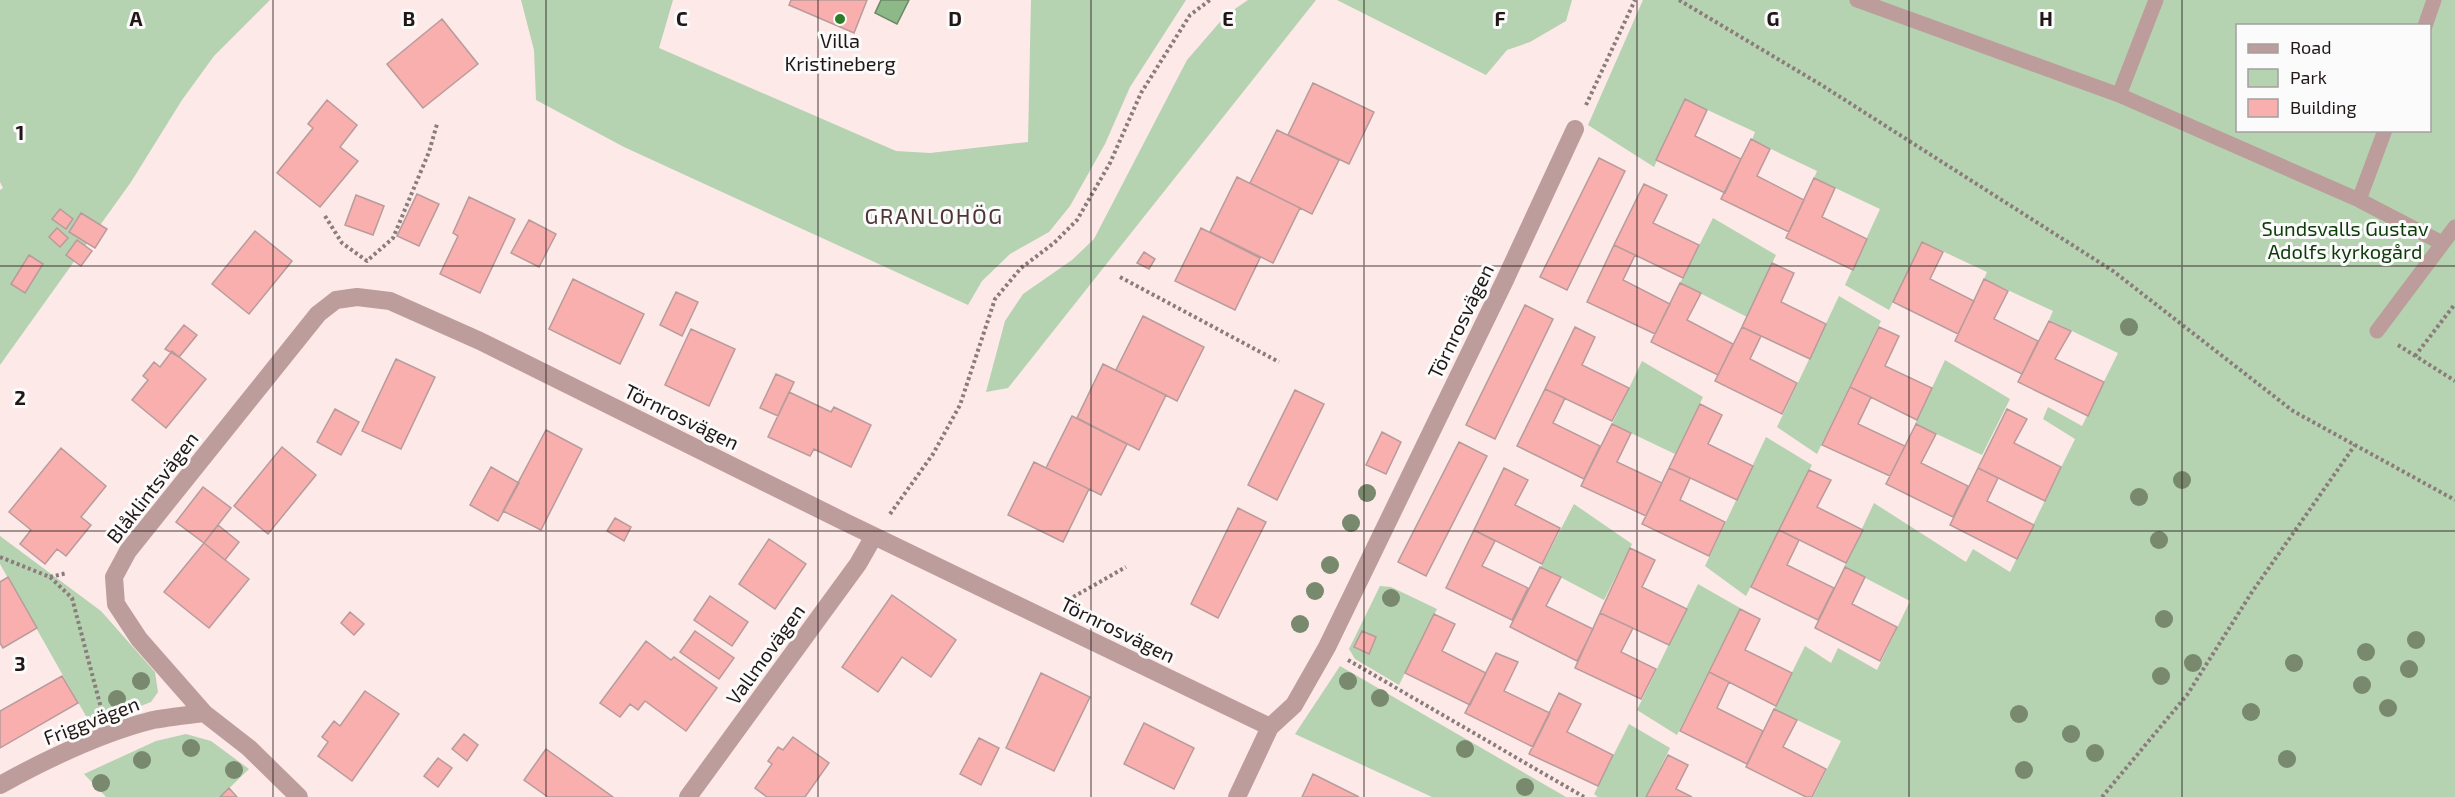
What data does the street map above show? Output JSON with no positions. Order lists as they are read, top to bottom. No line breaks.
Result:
{"streets":{"street":["Törnrosvägen","Blåklintsvägen","Vallmovägen","Friggvägen"]},"crossings":[["Törnrosvägen","Blåklintsvägen"],["Törnrosvägen","Vallmovägen"],["Blåklintsvägen","Friggvägen"]],"districts":["GRANLOHÖG"],"parks":["Sundsvalls Gustav Adolfs kyrkogård"],"places":["Villa Kristineberg"],"legend":["Road","Park","Building"],"grid":{"columns":["A","B","C","D","E","F","G","H"],"rows":["1","2","3"]}}
